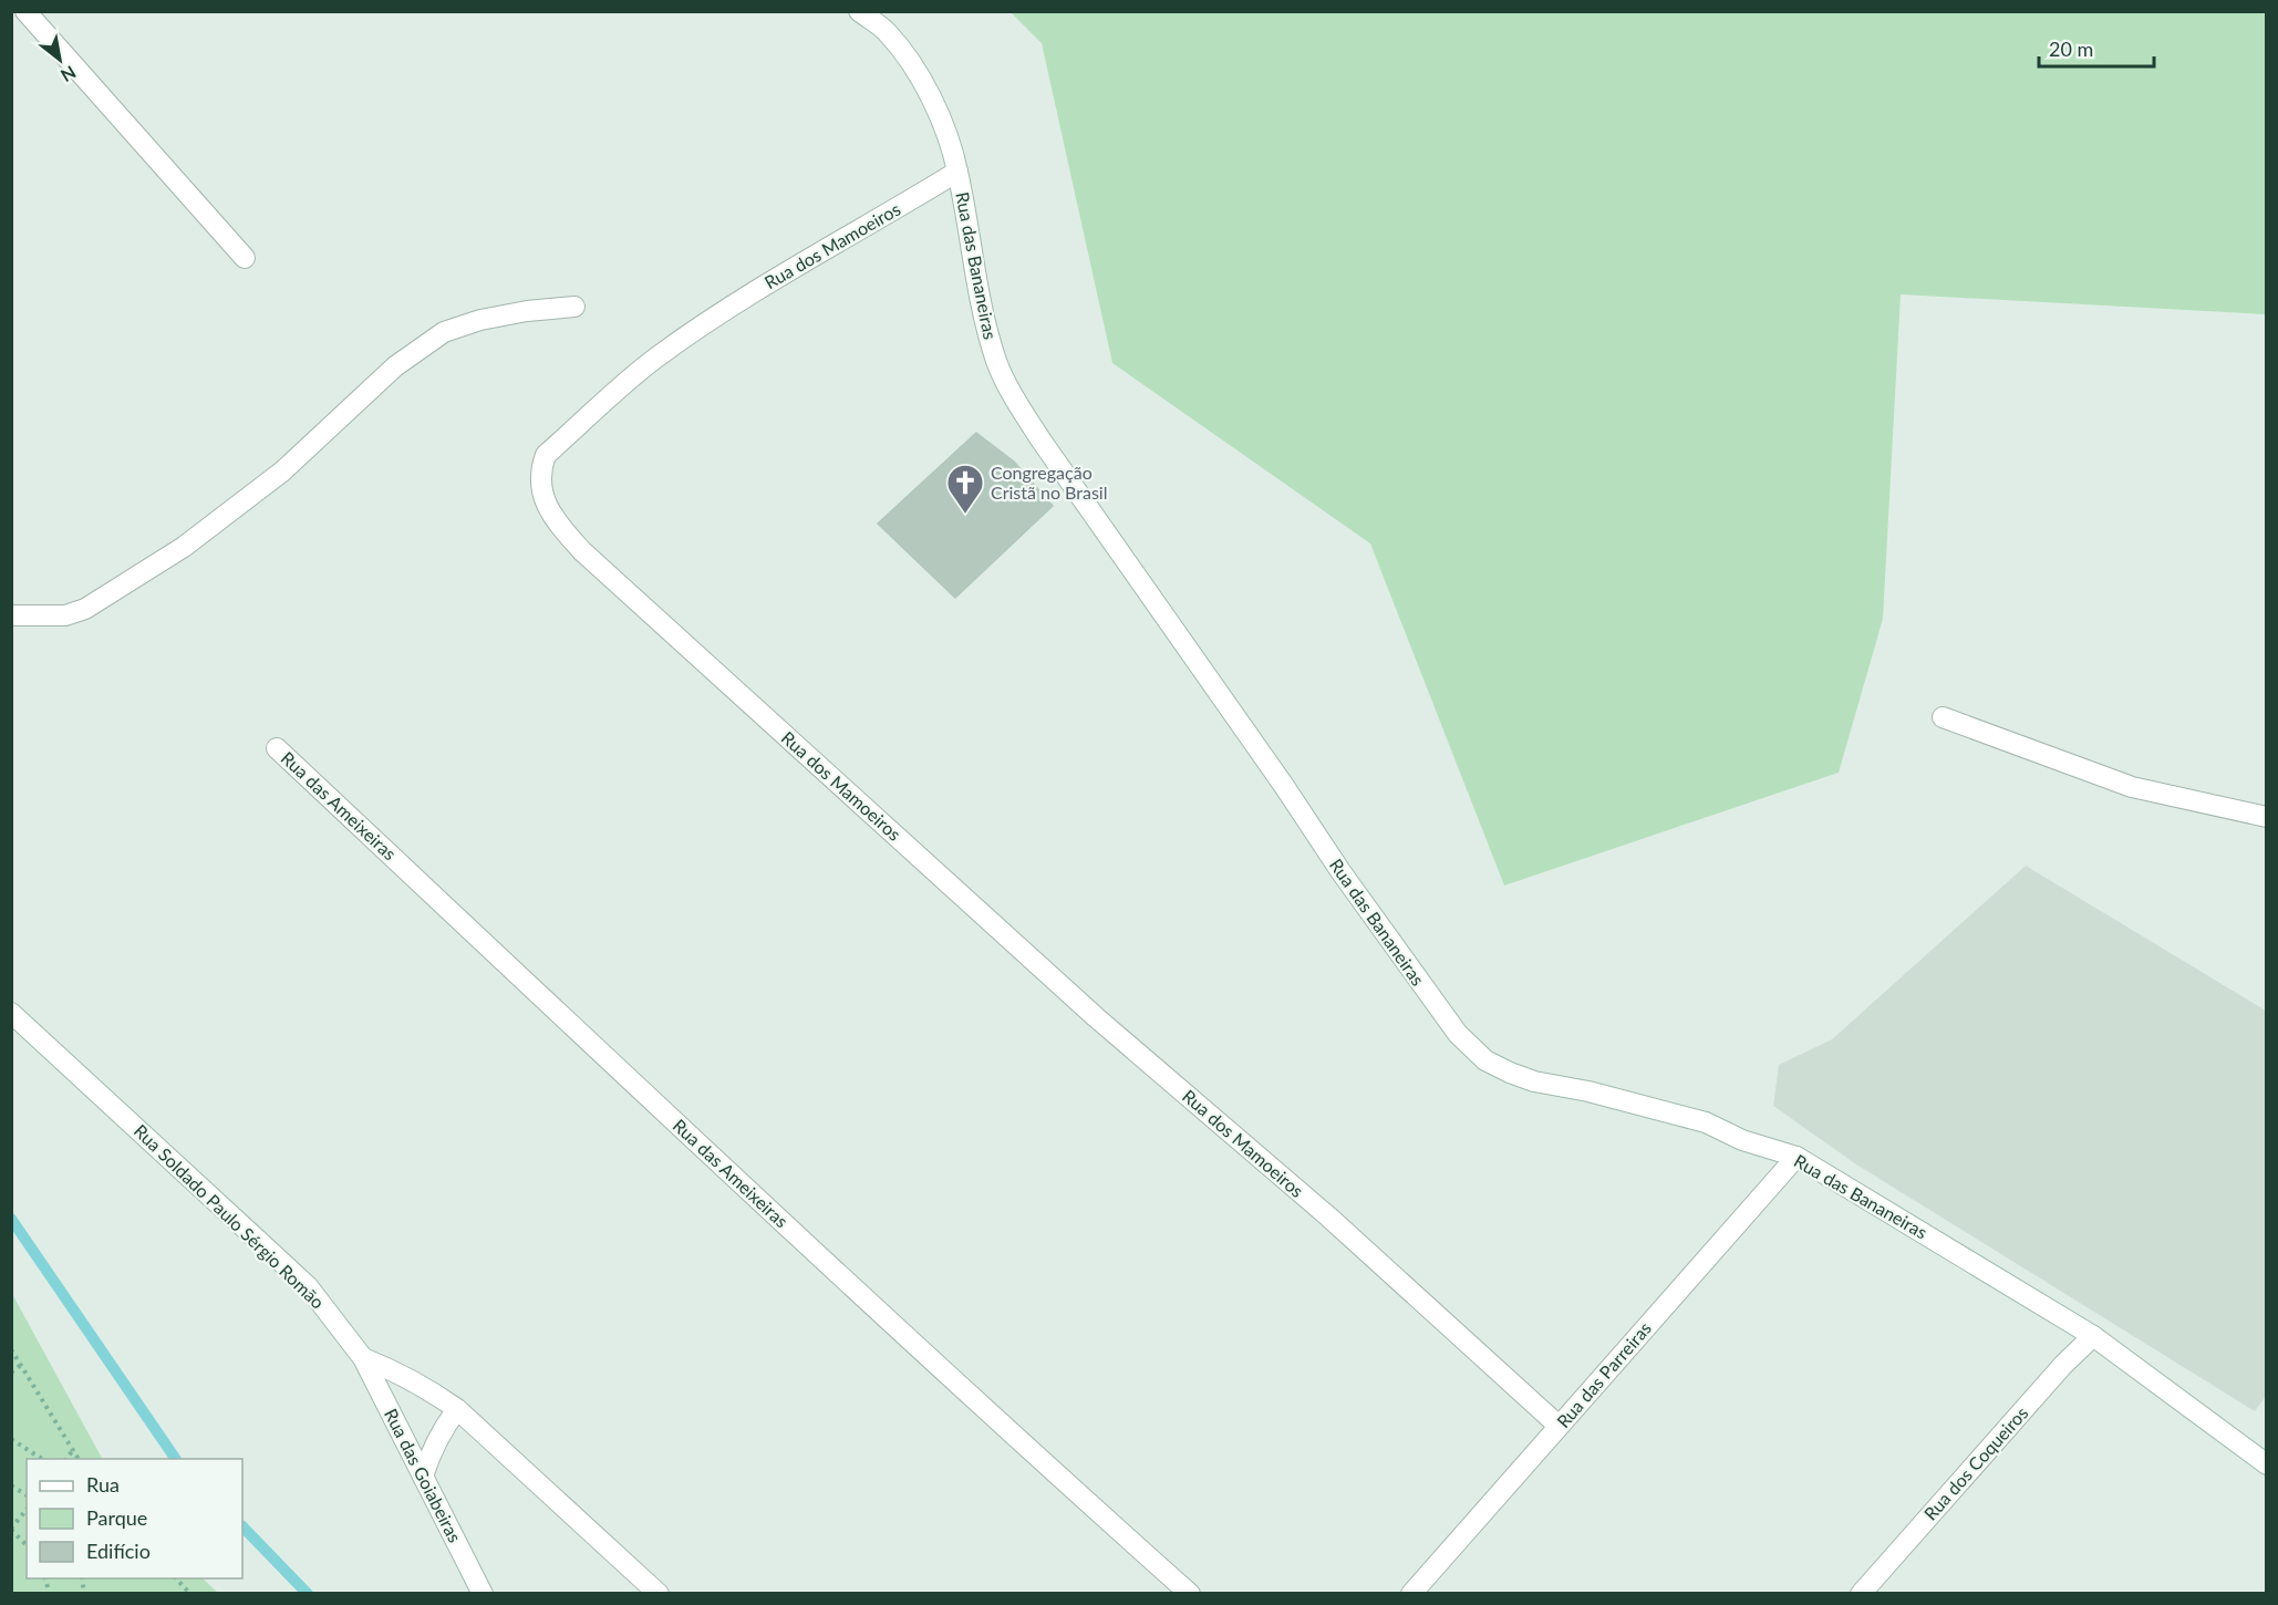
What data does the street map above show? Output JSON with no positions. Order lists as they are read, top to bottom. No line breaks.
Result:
{"streets":{"street":["Rua dos Mamoeiros","Rua das Bananeiras","Rua das Ameixeiras","Rua Soldado Paulo Sérgio Romão","Rua das Parreiras","Rua dos Coqueiros","Rua das Goiabeiras"]},"crossings":[["Rua dos Mamoeiros","Rua das Bananeiras"],["Rua dos Mamoeiros","Rua das Parreiras"],["Rua das Bananeiras","Rua das Parreiras"],["Rua das Bananeiras","Rua dos Coqueiros"],["Rua Soldado Paulo Sérgio Romão","Rua das Goiabeiras"]],"places":{"church":["Congregação Cristã no Brasil"]},"legend":["Rua","Parque","Edifício"],"scale_bar":"20 m","north":"bottom right"}
